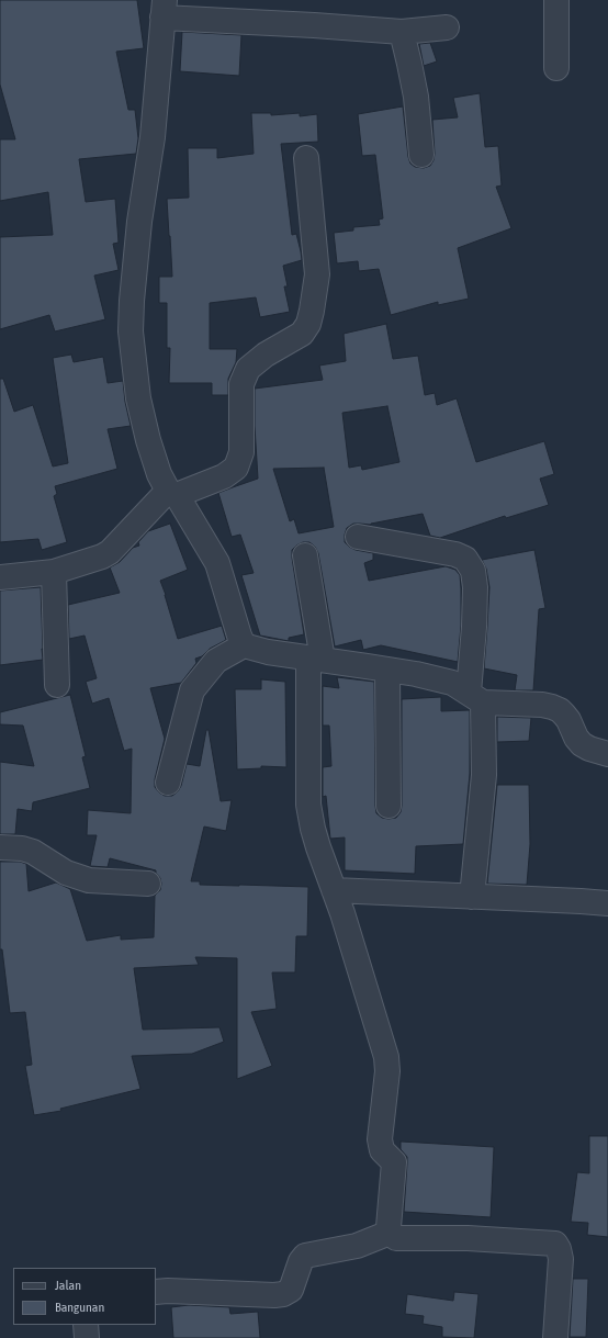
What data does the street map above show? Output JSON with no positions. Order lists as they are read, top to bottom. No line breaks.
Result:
{"legend":["Jalan","Bangunan"]}
